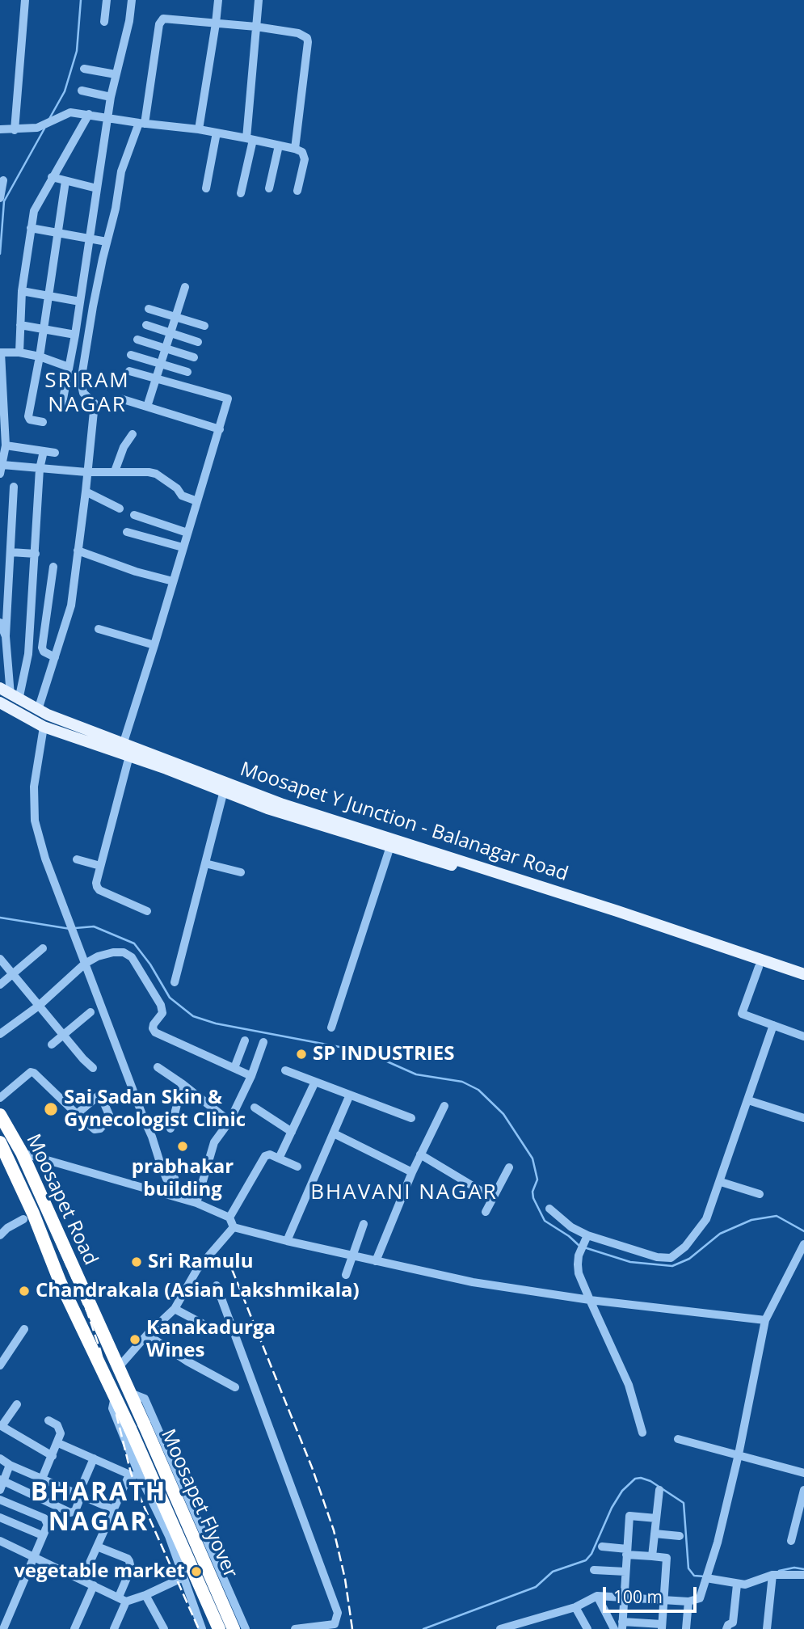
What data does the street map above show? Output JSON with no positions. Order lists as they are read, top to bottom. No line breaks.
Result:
{"streets":{"highway":["Moosapet Road","Moosapet Flyover"],"main road":["Moosapet Y Junction - Balanagar Road"]},"crossings":[["Moosapet Road","Moosapet Flyover"]],"districts":["SRIRAM NAGAR","BHAVANI NAGAR","BHARATH NAGAR"],"places":["SP INDUSTRIES","Sai Sadan Skin & Gynecologist Clinic","prabhakar building","Sri Ramulu","Chandrakala (Asian Lakshmikala)","Kanakadurga Wines","vegetable market"],"scale_bar":"100 m"}
